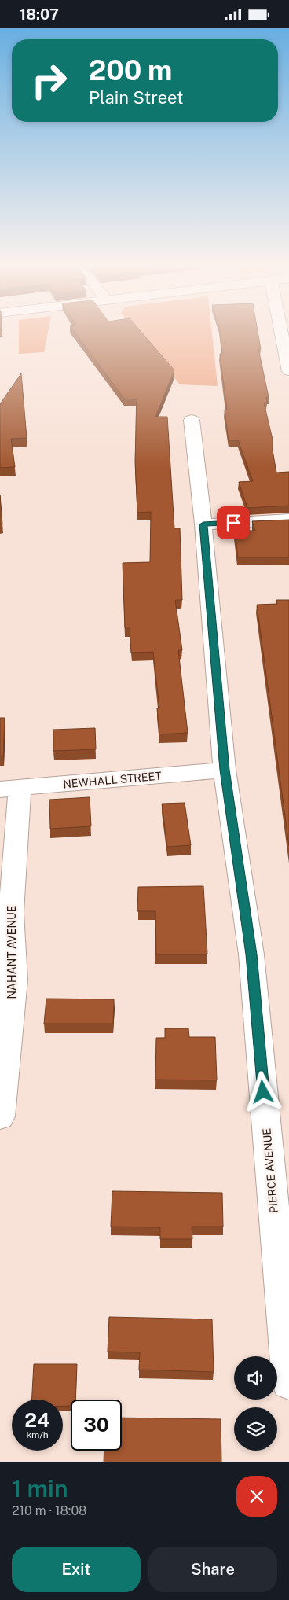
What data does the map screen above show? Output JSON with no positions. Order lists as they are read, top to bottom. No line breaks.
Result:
{"streets":{"street":["NEWHALL STREET","NAHANT AVENUE","PIERCE AVENUE"]},"crossings":[["NEWHALL STREET","NAHANT AVENUE"],["NEWHALL STREET","PIERCE AVENUE"]],"page":{"status":"18:07","turn":["200 m","Plain Street"],"speed":"24 km/h","limit":"30","heading":["1 min","210 m · 18:08"],"buttons":["Exit","Share"]}}
